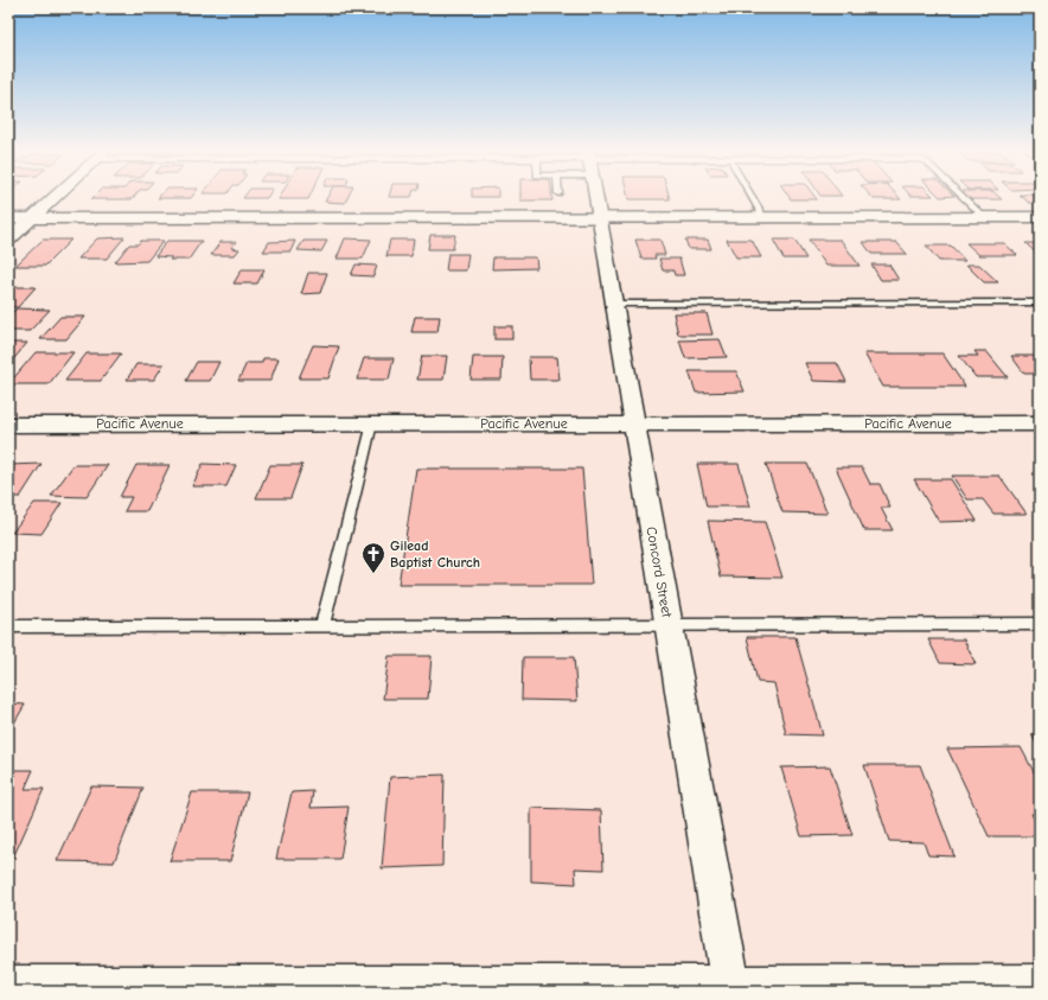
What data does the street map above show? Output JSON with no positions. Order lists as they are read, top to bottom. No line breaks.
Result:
{"streets":{"street":["Pacific Avenue","Concord Street"]},"crossings":[["Pacific Avenue","Concord Street"]],"places":{"church":["Gilead Baptist Church"]}}
